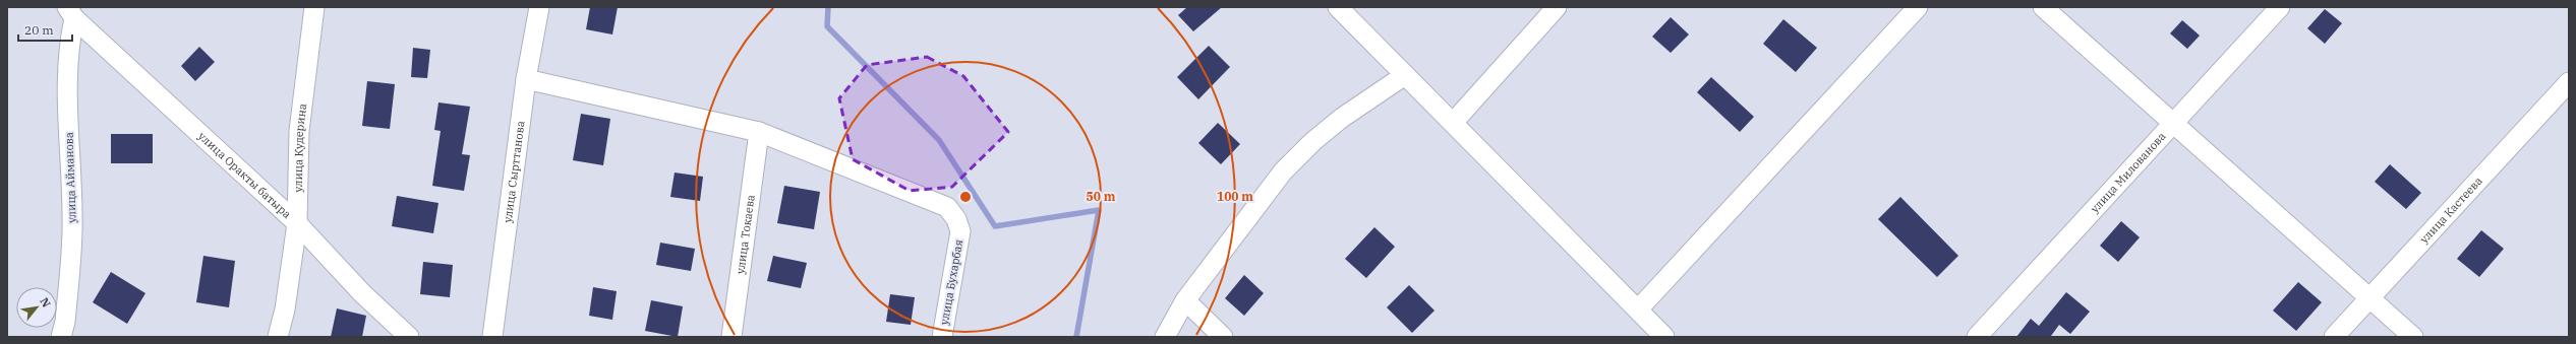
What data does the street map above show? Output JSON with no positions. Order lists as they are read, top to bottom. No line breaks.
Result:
{"streets":{"street":["улица Кудерина","улица Сырттанова","улица Милованова","улица Оракты батыра","улица Айманова","улица Кастеева","улица Токаева","улица Бухарбая"]},"crossings":[["улица Кудерина","улица Оракты батыра"],["улица Оракты батыра","улица Айманова"],["улица Токаева","улица Бухарбая"]],"scale_bar":"20 m","north":"top right","rings":["50 m","100 m"]}
